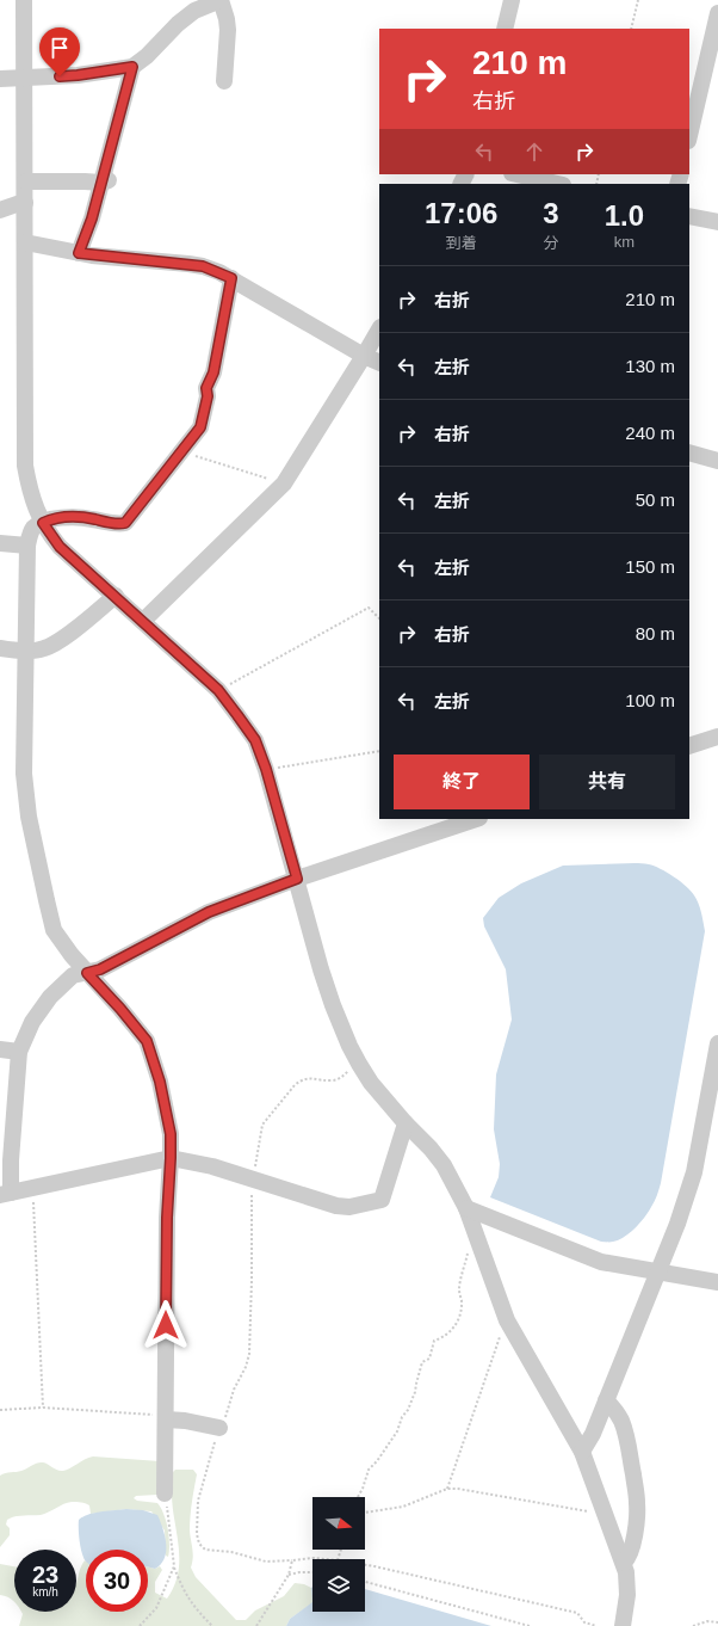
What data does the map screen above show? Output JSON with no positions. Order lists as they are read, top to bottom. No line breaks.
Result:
{"north":"right","page":{"turn":["210 m","右折"],"eta":["17:06","到着","3","分","1.0","km"],"list":[{"name":"右折","value":"210 m"},{"name":"左折","value":"130 m"},{"name":"右折","value":"240 m"},{"name":"左折","value":"50 m"},{"name":"左折","value":"150 m"},{"name":"右折","value":"80 m"},{"name":"左折","value":"100 m"}],"buttons":["終了","共有"],"speed":"23 km/h","limit":"30"}}
